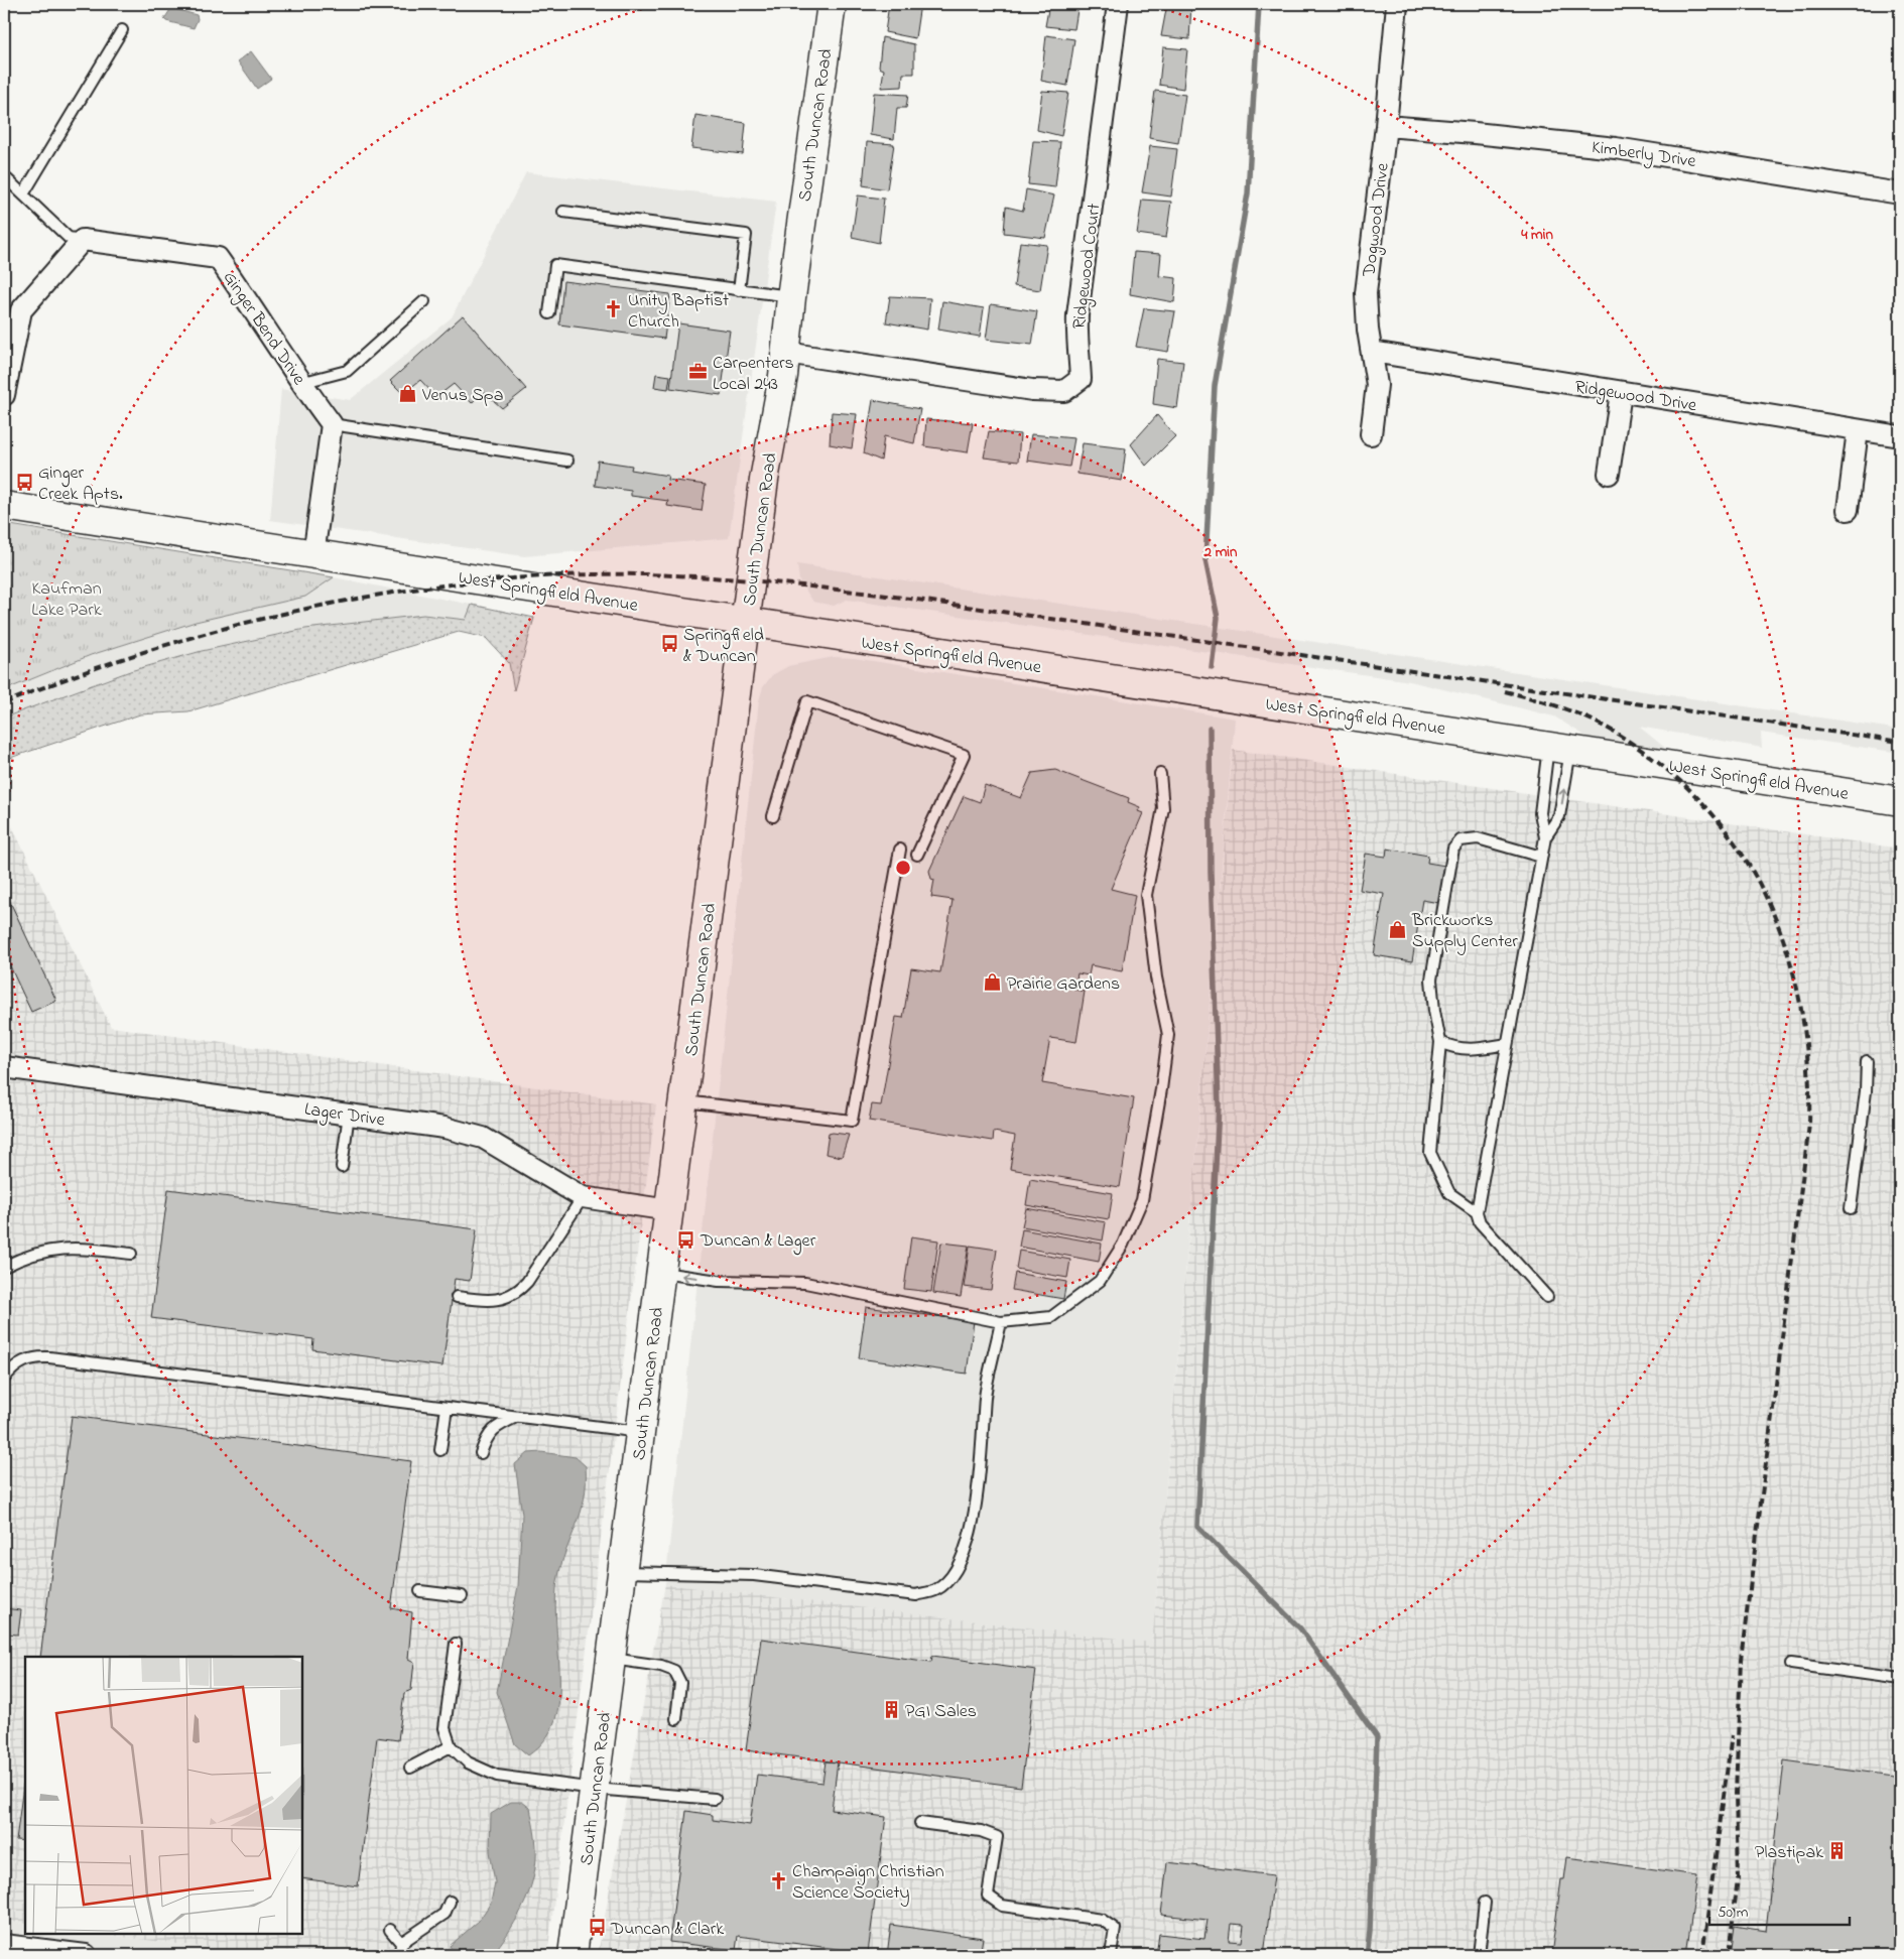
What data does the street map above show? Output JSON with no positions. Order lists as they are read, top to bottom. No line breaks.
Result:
{"streets":{"main road":["South Duncan Road","West Springfield Avenue"],"street":["Kimberly Drive","Dogwood Drive","Ridgewood Court","Ginger Bend Drive","Ridgewood Drive","Lager Drive"]},"crossings":[["South Duncan Road","Ridgewood Court"],["South Duncan Road","West Springfield Avenue"],["South Duncan Road","Lager Drive"],["Kimberly Drive","Dogwood Drive"],["Dogwood Drive","Ridgewood Drive"]],"parks":["Kaufman Lake Park"],"places":{"church":["Unity Baptist Church","Champaign Christian Science Society"],"office":["Carpenters Local 243"],"shop":["Venus Spa","Brickworks Supply Center","Prairie Gardens"],"bus stop":["Ginger Creek Apts.","Springfield & Duncan","Duncan & Lager","Duncan & Clark"],"building":["PGI Sales","Plastipak"]},"scale_bar":"50 m","rings":["4 min","2 min"]}
